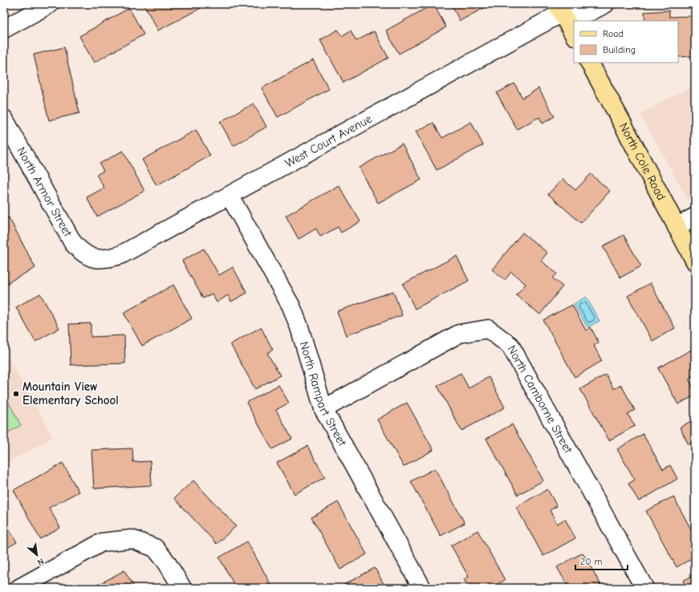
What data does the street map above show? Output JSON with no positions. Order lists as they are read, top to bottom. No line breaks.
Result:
{"streets":{"main road":["North Cole Road"],"street":["West Court Avenue","North Armor Street","North Rampart Street","North Camborne Street"]},"crossings":[["West Court Avenue","North Armor Street"],["West Court Avenue","North Rampart Street"],["North Rampart Street","North Camborne Street"]],"places":["Mountain View Elementary School"],"legend":["Road","Building"],"scale_bar":"20 m","north":"bottom right"}
